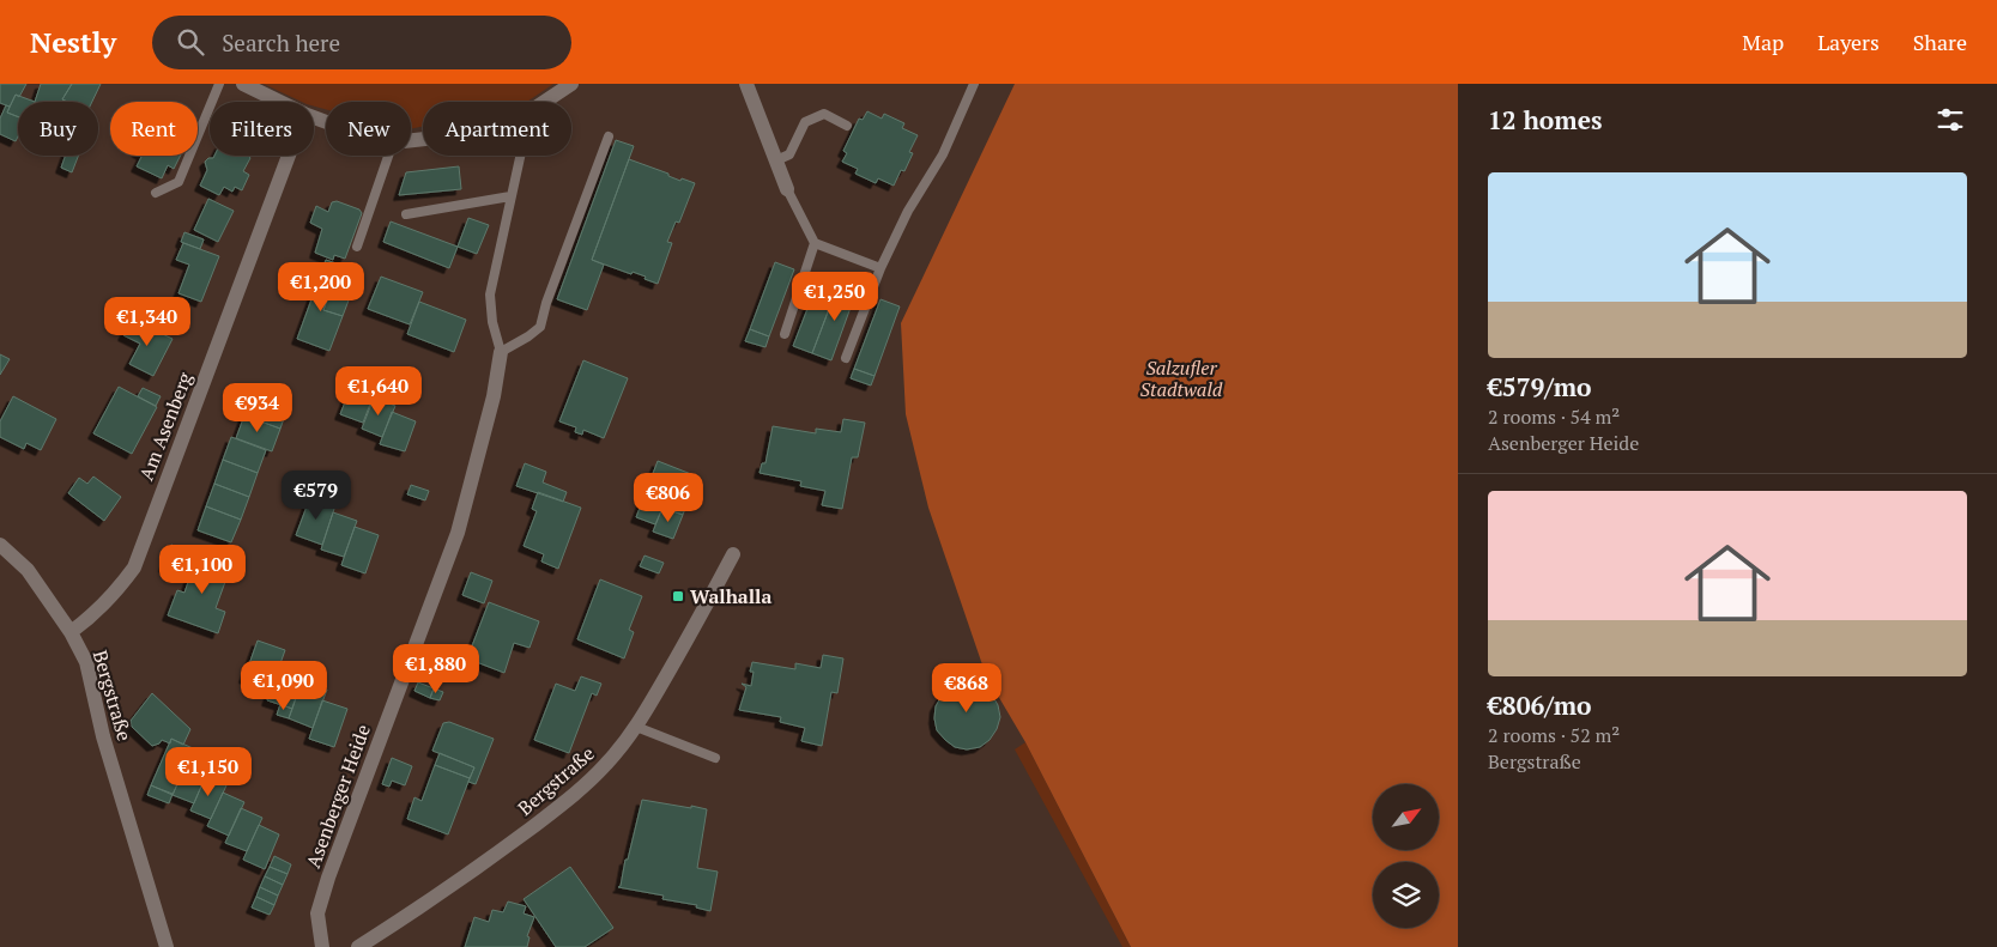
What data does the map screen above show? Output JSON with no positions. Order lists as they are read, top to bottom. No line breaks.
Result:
{"streets":{"street":["Am Asenberg","Bergstraße","Asenberger Heide"]},"crossings":[["Am Asenberg","Bergstraße"]],"parks":["Salzufler Stadtwald"],"places":{"transit":["Walhalla"]},"north":"top right","page":{"header":"Nestly","search":"Search here","nav":["Map","Layers","Share"],"heading":"12 homes","chip":["Buy","Rent","Filters","New","Apartment"],"list":[{"name":"€579/mo","note":"2 rooms · 54 m² · Asenberger Heide"},{"name":"€806/mo","note":"2 rooms · 52 m² · Bergstraße"}],"price":["€1,200","€1,250","€1,340","€1,640","€934","€579","€806","€1,100","€1,880","€1,090","€868","€1,150"]}}
